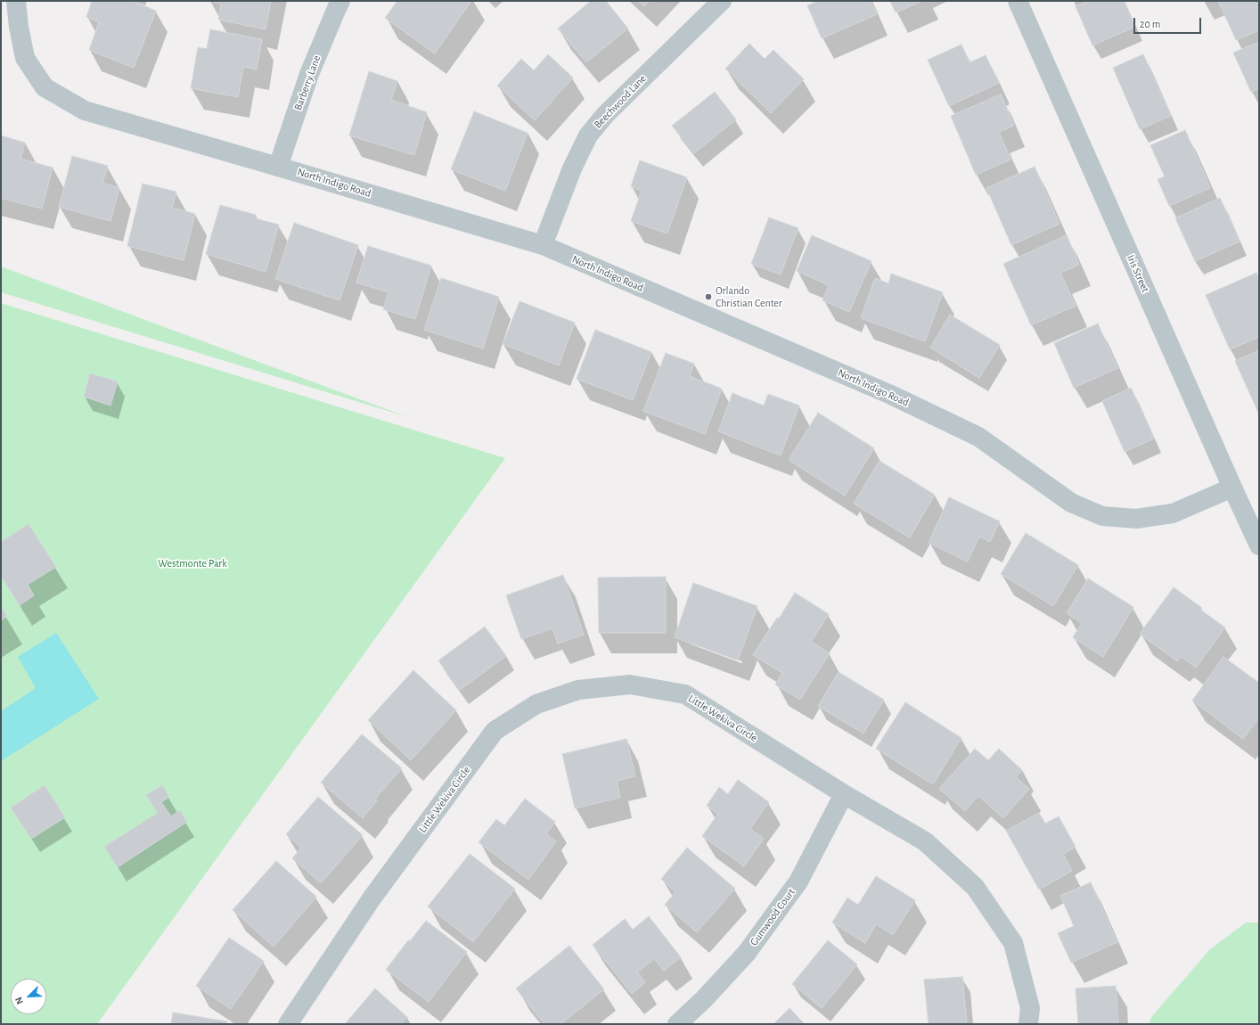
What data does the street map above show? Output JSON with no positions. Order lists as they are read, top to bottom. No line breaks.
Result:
{"streets":{"street":["Barberry Lane","Beechwood Lane","North Indigo Road","Iris Street","Little Wekiva Circle","Gumwood Court"]},"crossings":[["Barberry Lane","North Indigo Road"],["Beechwood Lane","North Indigo Road"],["North Indigo Road","Iris Street"],["Little Wekiva Circle","Gumwood Court"]],"parks":["Westmonte Park"],"places":["Orlando Christian Center"],"scale_bar":"20 m","north":"bottom left"}
